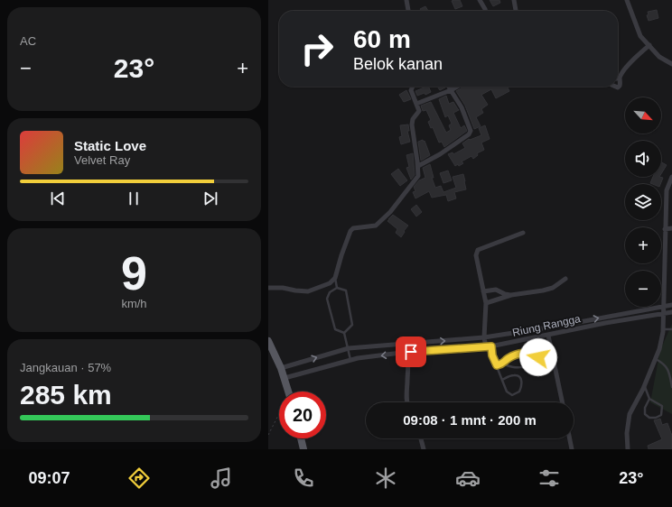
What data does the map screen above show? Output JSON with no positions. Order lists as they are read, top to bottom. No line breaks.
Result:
{"streets":{"street":["Riung Rangga"]},"north":"bottom right","page":{"tile":["AC",["9","km/h"],["Jangkauan · 57%","285 km"]],"turn":["60 m","Belok kanan"],"heat":["−","23°","+"],"map_buttons":["+","−"],"song":["Static Love","Velvet Ray"],"limit":"20","trip":"09:08 · 1 mnt · 200 m","tabs":["09:07","23°"]}}
